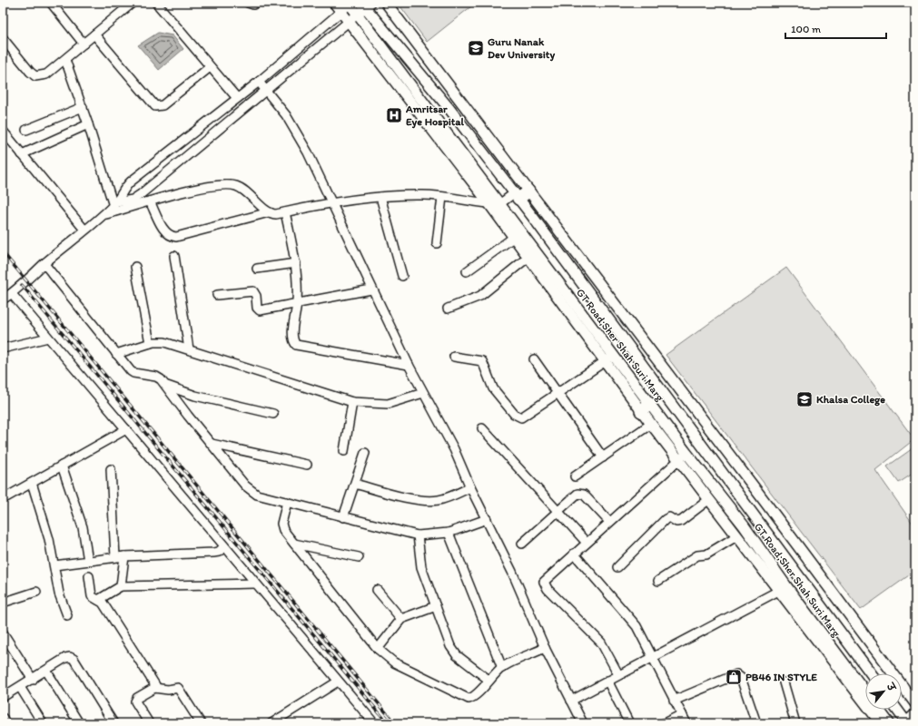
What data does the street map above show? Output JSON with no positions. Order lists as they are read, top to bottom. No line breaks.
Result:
{"streets":{"main road":["GT Road;Sher Shah Suri Marg"]},"places":{"school or university":["Guru Nanak Dev University","Khalsa College"],"hospital":["Amritsar Eye Hospital"],"shop":["PB46 IN STYLE"]},"scale_bar":"100 m","north":"top right"}
